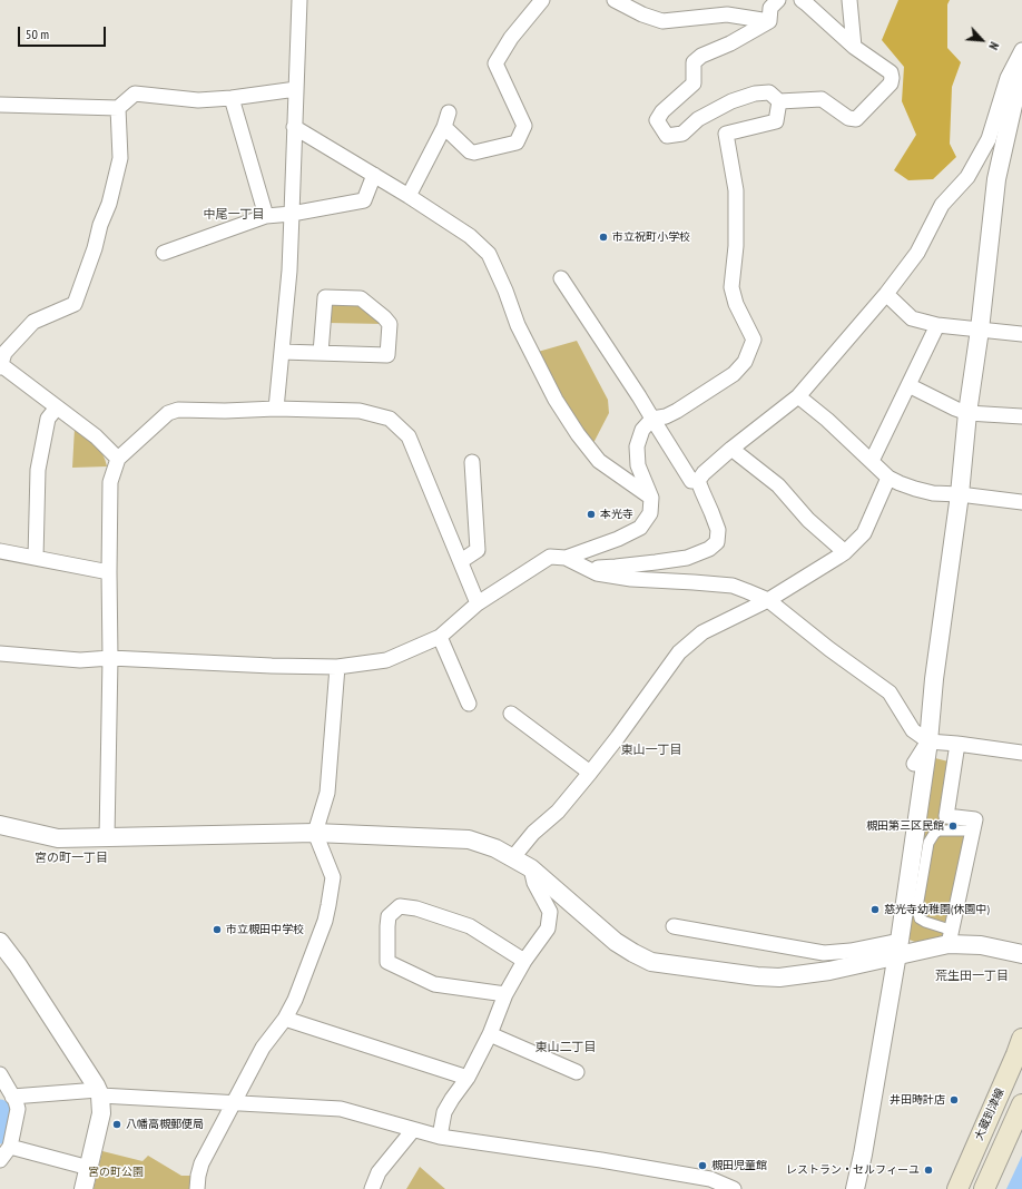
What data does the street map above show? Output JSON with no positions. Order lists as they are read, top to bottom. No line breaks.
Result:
{"streets":{"main road":["大蔵到津線"]},"districts":["中尾一丁目","東山一丁目","宮の町一丁目","荒生田一丁目","東山二丁目"],"parks":["宮の町公園"],"places":["市立祝町小学校","本光寺","槻田第三区民館","慈光寺幼稚園(休園中)","市立槻田中学校","井田時計店","八幡高槻郵便局","槻田児童館","レストラン・セルフィーユ"],"scale_bar":"50 m","north":"bottom right"}
